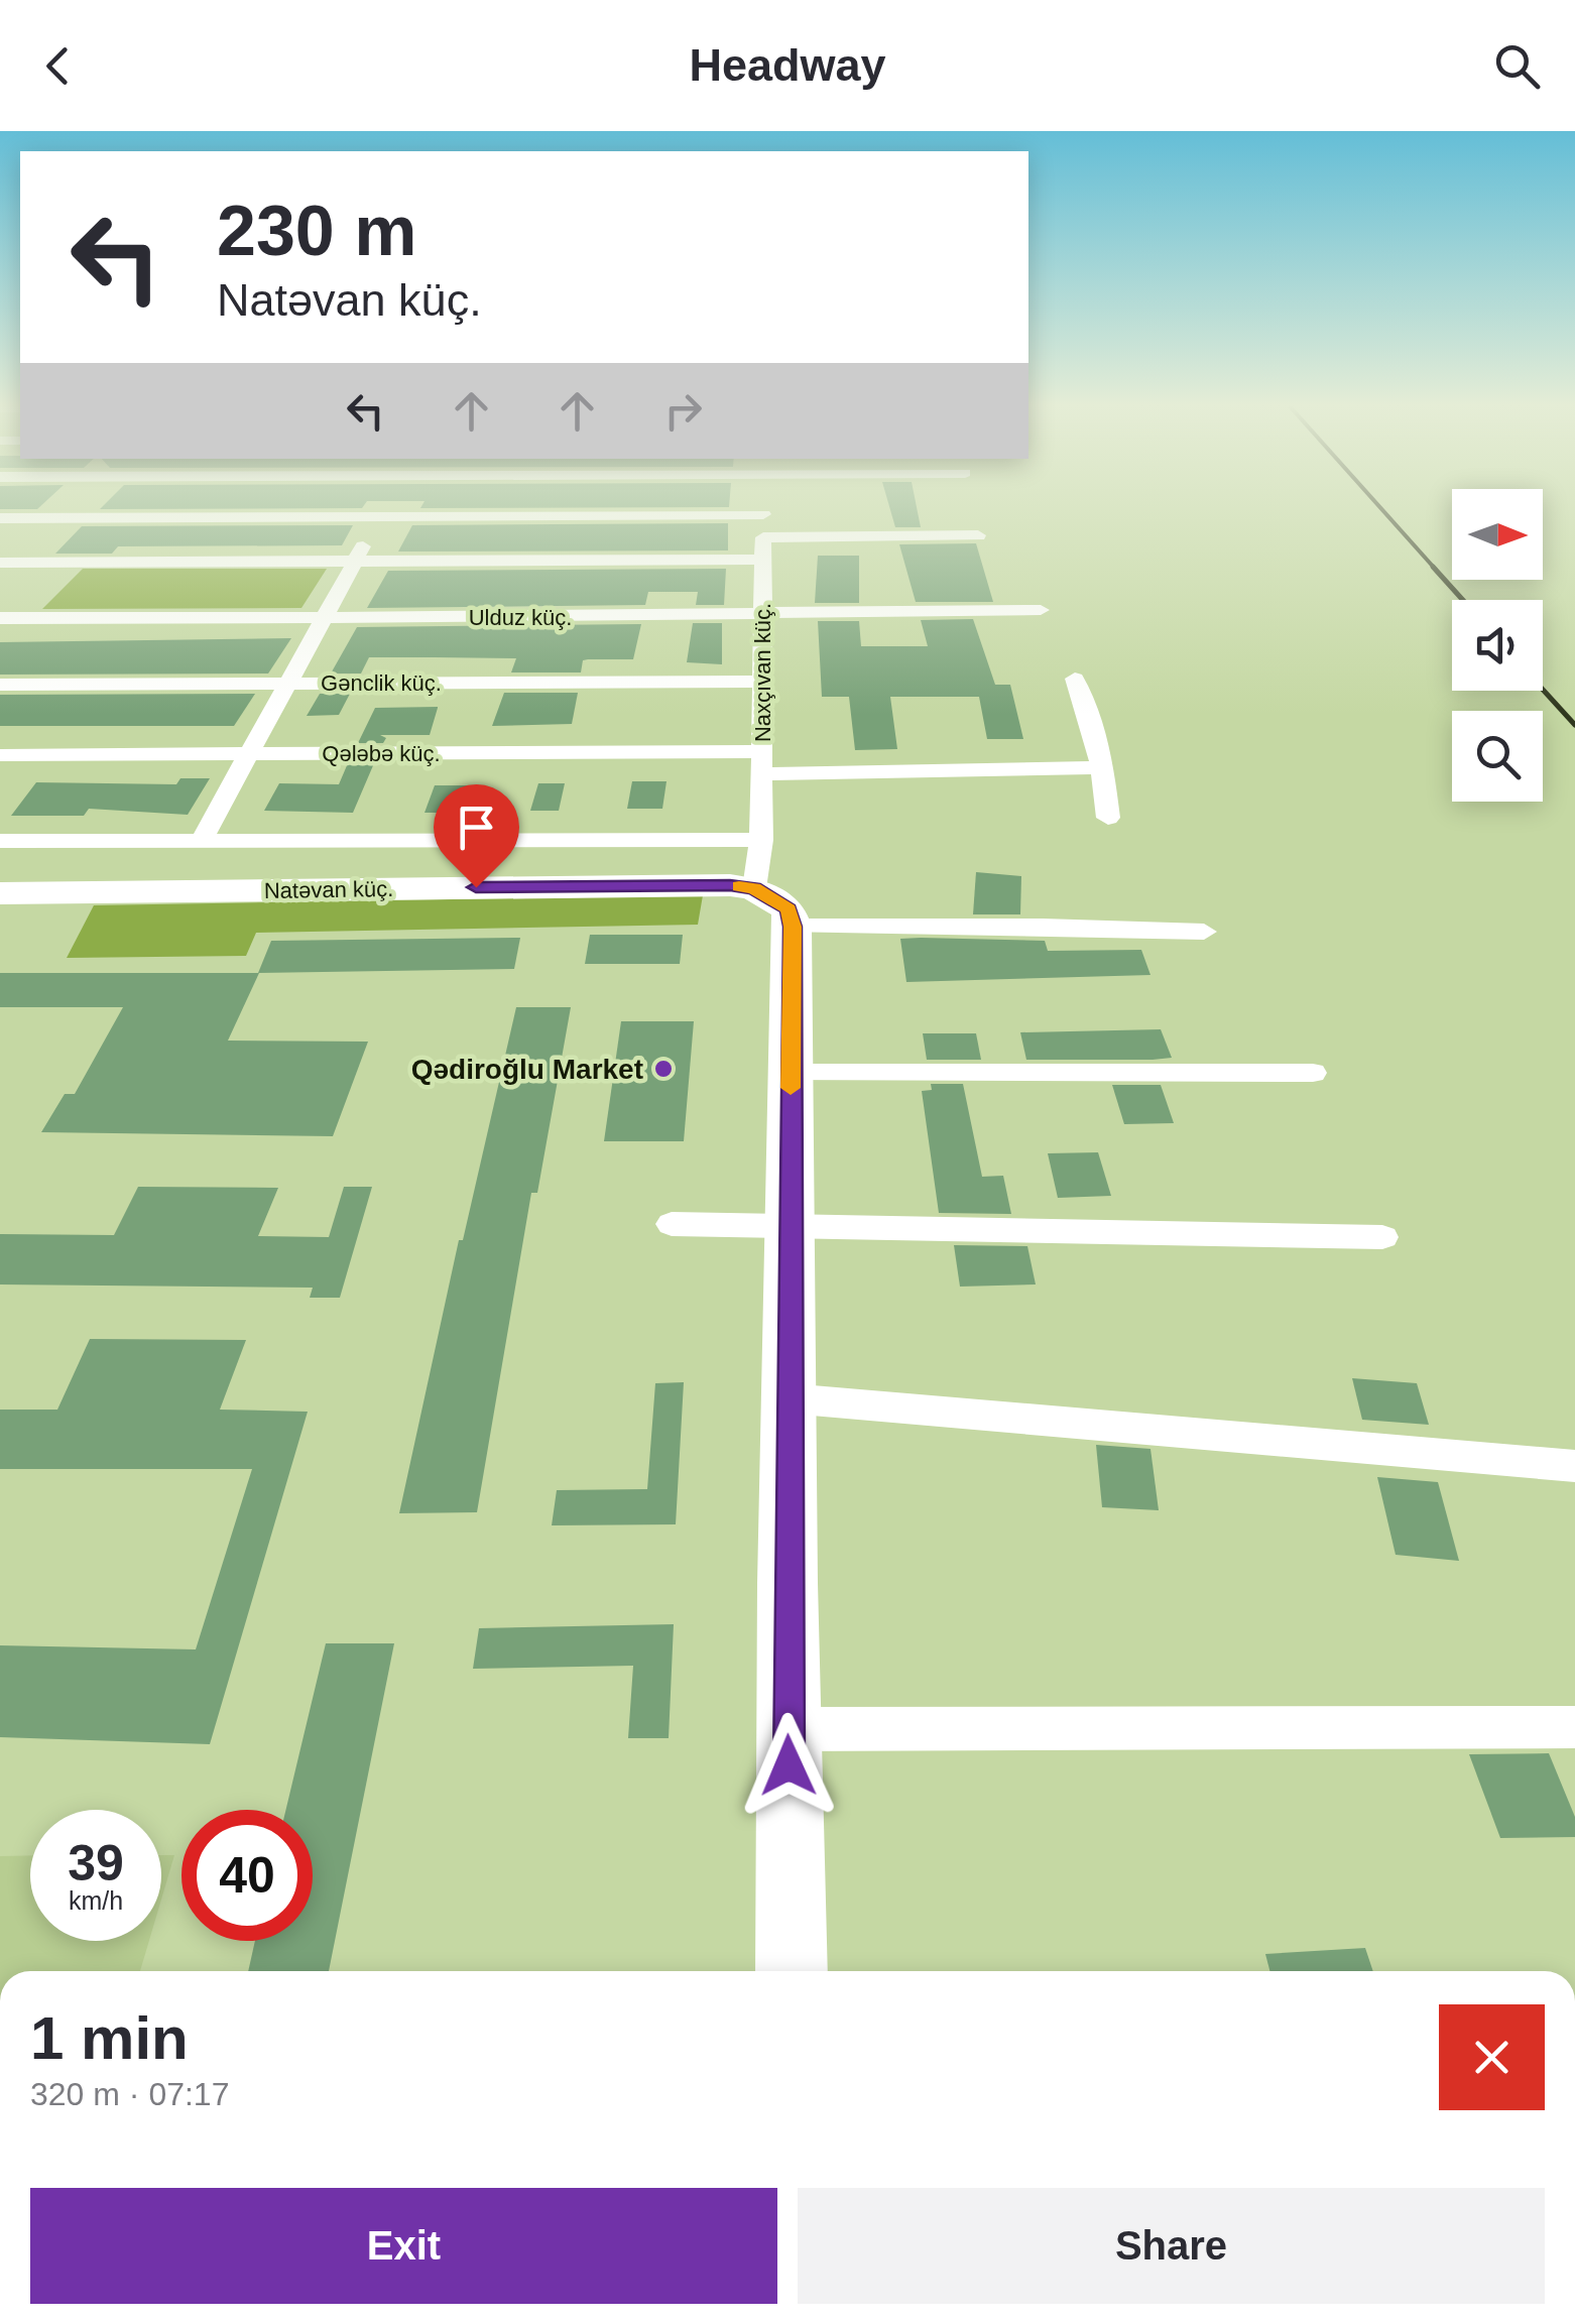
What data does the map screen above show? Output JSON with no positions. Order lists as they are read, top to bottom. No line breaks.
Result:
{"streets":{"street":["Ulduz küç.","Naxçıvan küç.","Gənclik küç.","Qələbə küç.","Natəvan küç."]},"crossings":[["Ulduz küç.","Naxçıvan küç."],["Naxçıvan küç.","Gənclik küç."],["Naxçıvan küç.","Qələbə küç."],["Naxçıvan küç.","Natəvan küç."]],"places":["Qədiroğlu Market"],"north":"right","page":{"header":"Headway","turn":["230 m","Natəvan küç."],"speed":"39 km/h","limit":"40","heading":["1 min","320 m · 07:17"],"buttons":["Exit","Share"]}}
